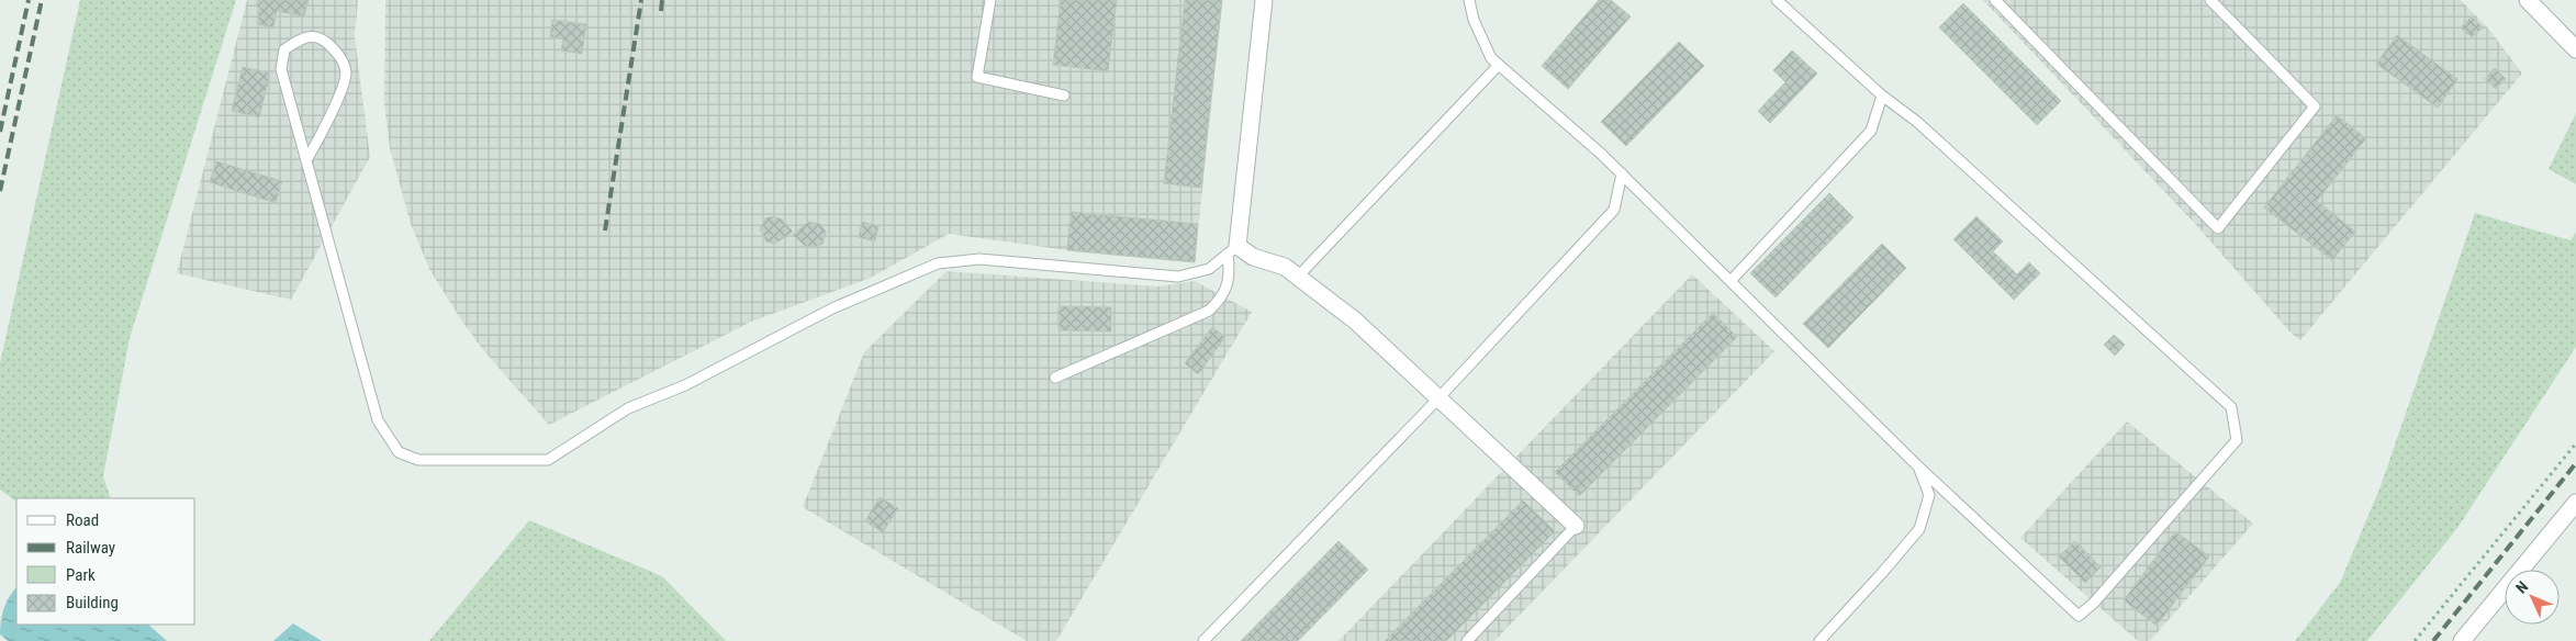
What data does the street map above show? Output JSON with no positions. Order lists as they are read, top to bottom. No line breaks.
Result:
{"legend":["Road","Railway","Park","Building"],"north":"top left"}
